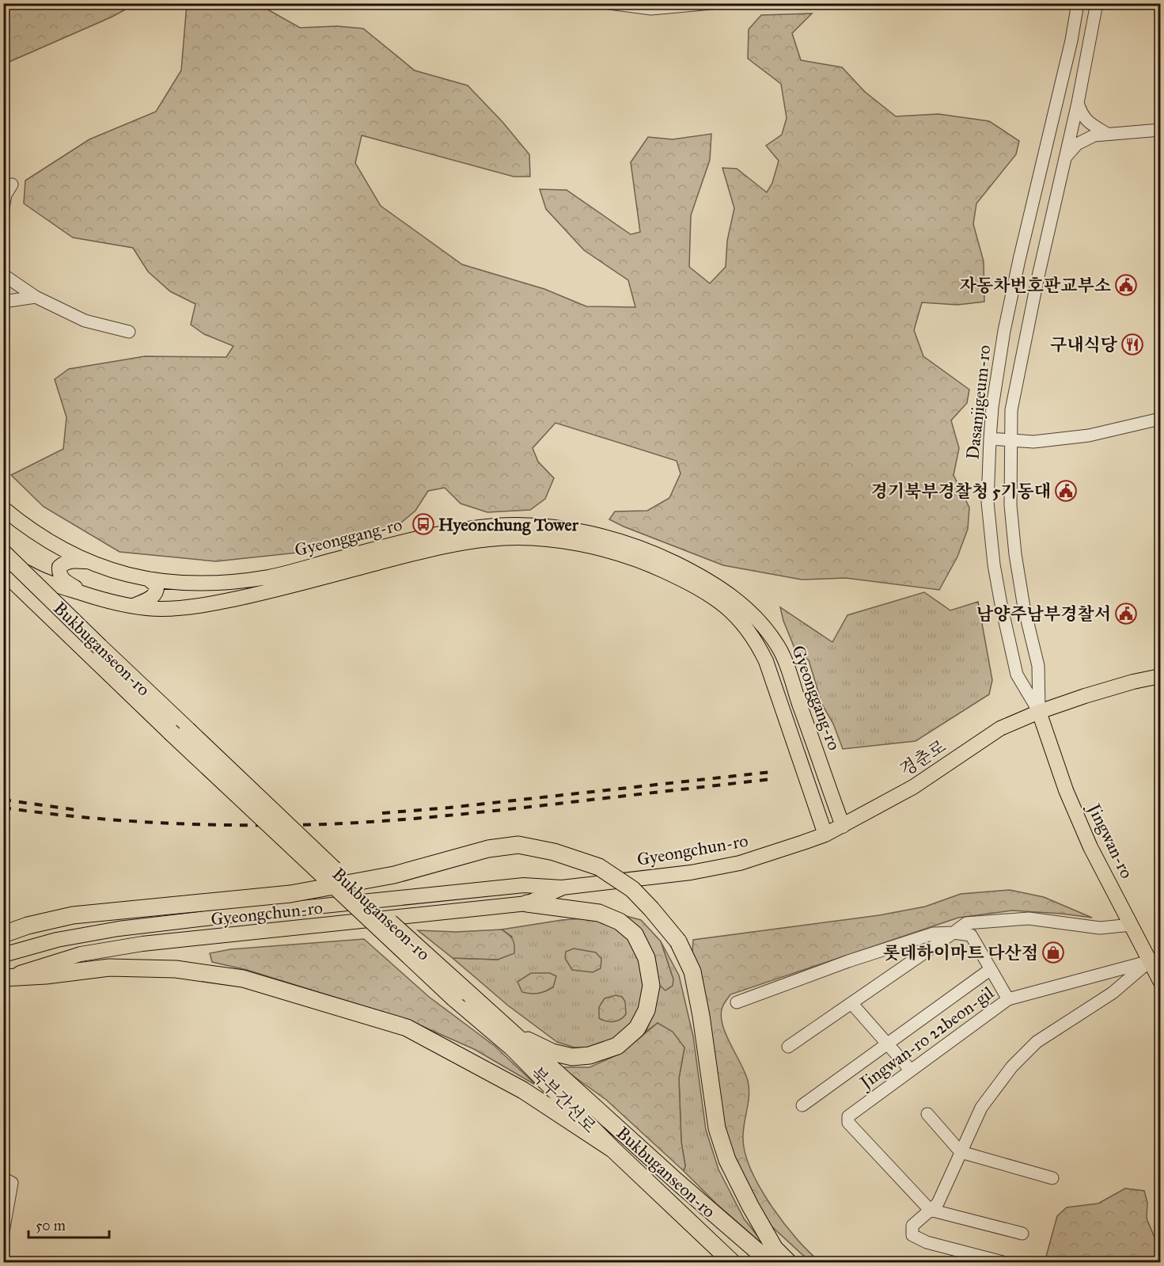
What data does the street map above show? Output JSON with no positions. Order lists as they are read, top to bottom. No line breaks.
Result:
{"streets":{"highway":["Bukbuganseon-ro","북부간선로"],"main road":["Gyeonggang-ro","경춘로","Jingwan-ro","Gyeongchun-ro"],"street":["Dasanjigeum-ro","Jingwan-ro 22beon-gil"]},"crossings":[["Dasanjigeum-ro","경춘로"],["Dasanjigeum-ro","Jingwan-ro"],["Gyeonggang-ro","경춘로"],["Gyeonggang-ro","Gyeongchun-ro"],["Bukbuganseon-ro","북부간선로"],["경춘로","Jingwan-ro"],["경춘로","Gyeongchun-ro"],["Jingwan-ro","Jingwan-ro 22beon-gil"]],"places":{"public building":["자동차번호판교부소","경기북부경찰청 5기동대","남양주남부경찰서"],"restaurant":["구내식당"],"bus stop":["Hyeonchung Tower"],"shop":["롯데하이마트 다산점"]},"scale_bar":"50 m"}
